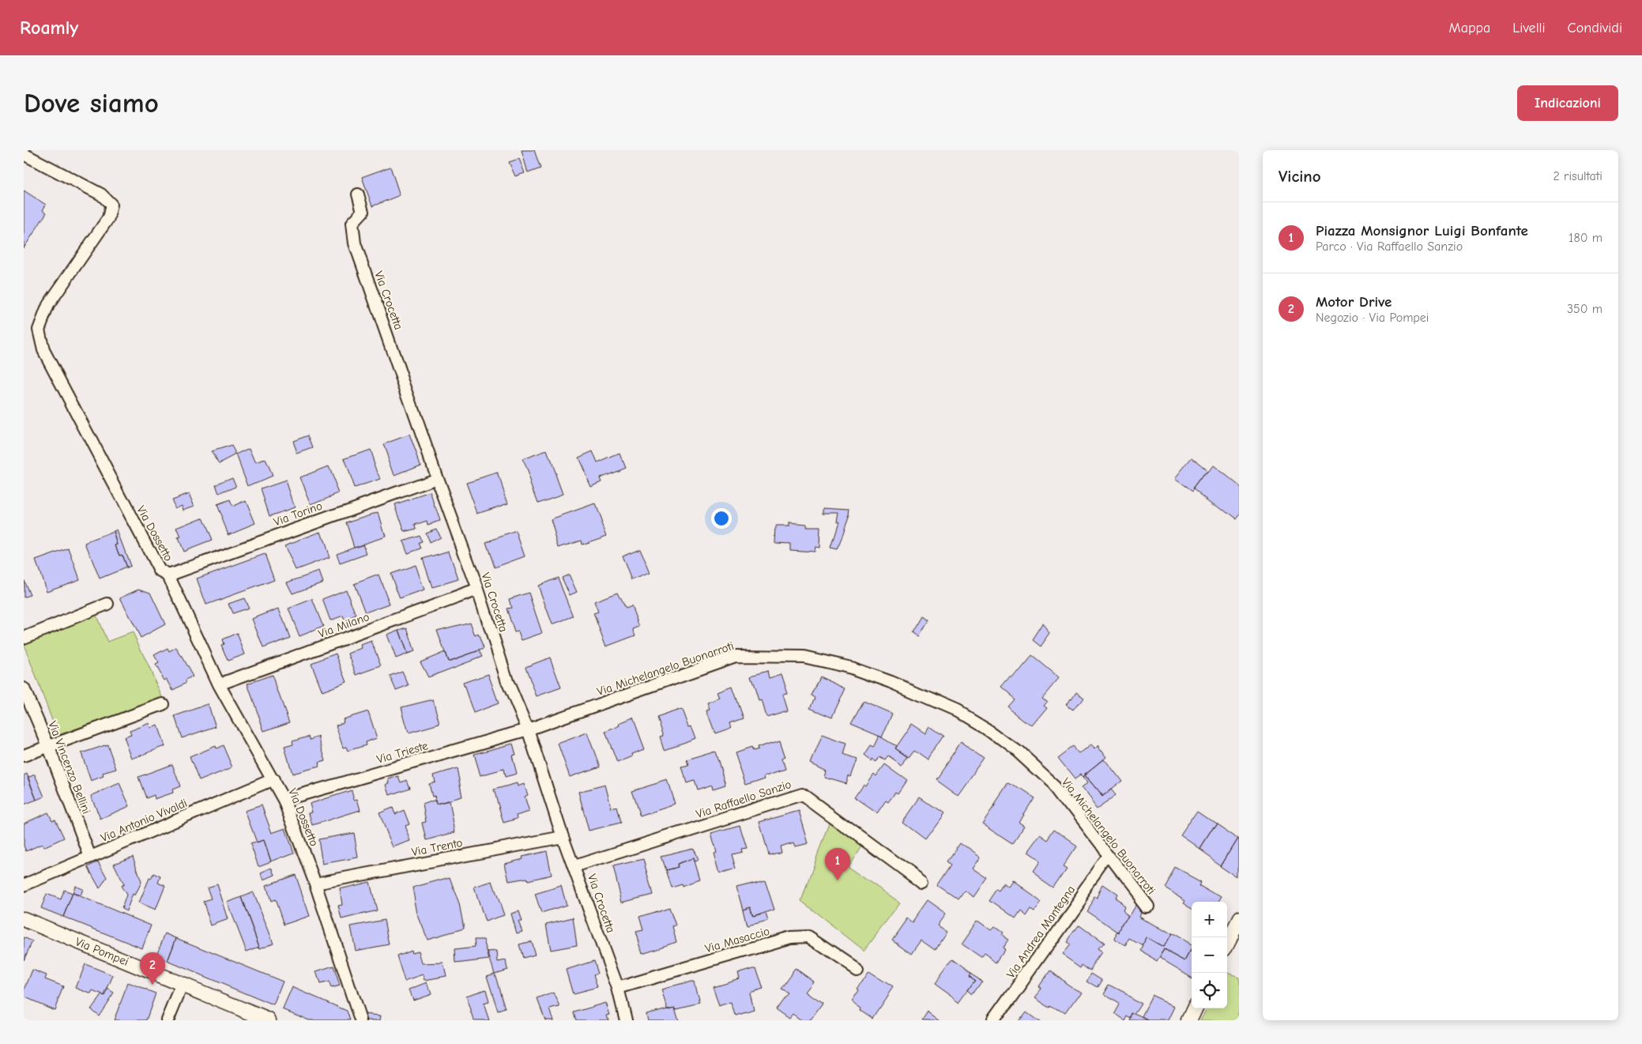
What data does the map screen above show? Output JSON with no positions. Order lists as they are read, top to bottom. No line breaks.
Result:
{"streets":{"street":["Via Crocetta","Via Torino","Via Dossetto","Via Milano","Via Michelangelo Buonarroti","Via Trieste","Via Vincenzo Bellini","Via Raffaello Sanzio","Via Antonio Vivaldi","Via Trento","Via Andrea Mantegna","Via Masaccio","Via Pompei"]},"crossings":[["Via Crocetta","Via Torino"],["Via Crocetta","Via Milano"],["Via Crocetta","Via Michelangelo Buonarroti"],["Via Crocetta","Via Trieste"],["Via Crocetta","Via Raffaello Sanzio"],["Via Crocetta","Via Trento"],["Via Crocetta","Via Masaccio"],["Via Torino","Via Dossetto"],["Via Dossetto","Via Milano"],["Via Dossetto","Via Trieste"],["Via Dossetto","Via Antonio Vivaldi"],["Via Dossetto","Via Trento"],["Via Michelangelo Buonarroti","Via Trieste"],["Via Michelangelo Buonarroti","Via Andrea Mantegna"],["Via Vincenzo Bellini","Via Antonio Vivaldi"]],"page":{"header":"Roamly","nav":["Mappa","Livelli","Condividi"],"buttons":"Indicazioni","title":"Dove siamo","heading":["Vicino","2 risultati"],"list":[{"mark":"1","name":"Piazza Monsignor Luigi Bonfante","note":"Parco · Via Raffaello Sanzio","value":"180 m"},{"mark":"2","name":"Motor Drive","note":"Negozio · Via Pompei","value":"350 m"}],"pins":["1","2"],"map_buttons":["+","−"]}}
